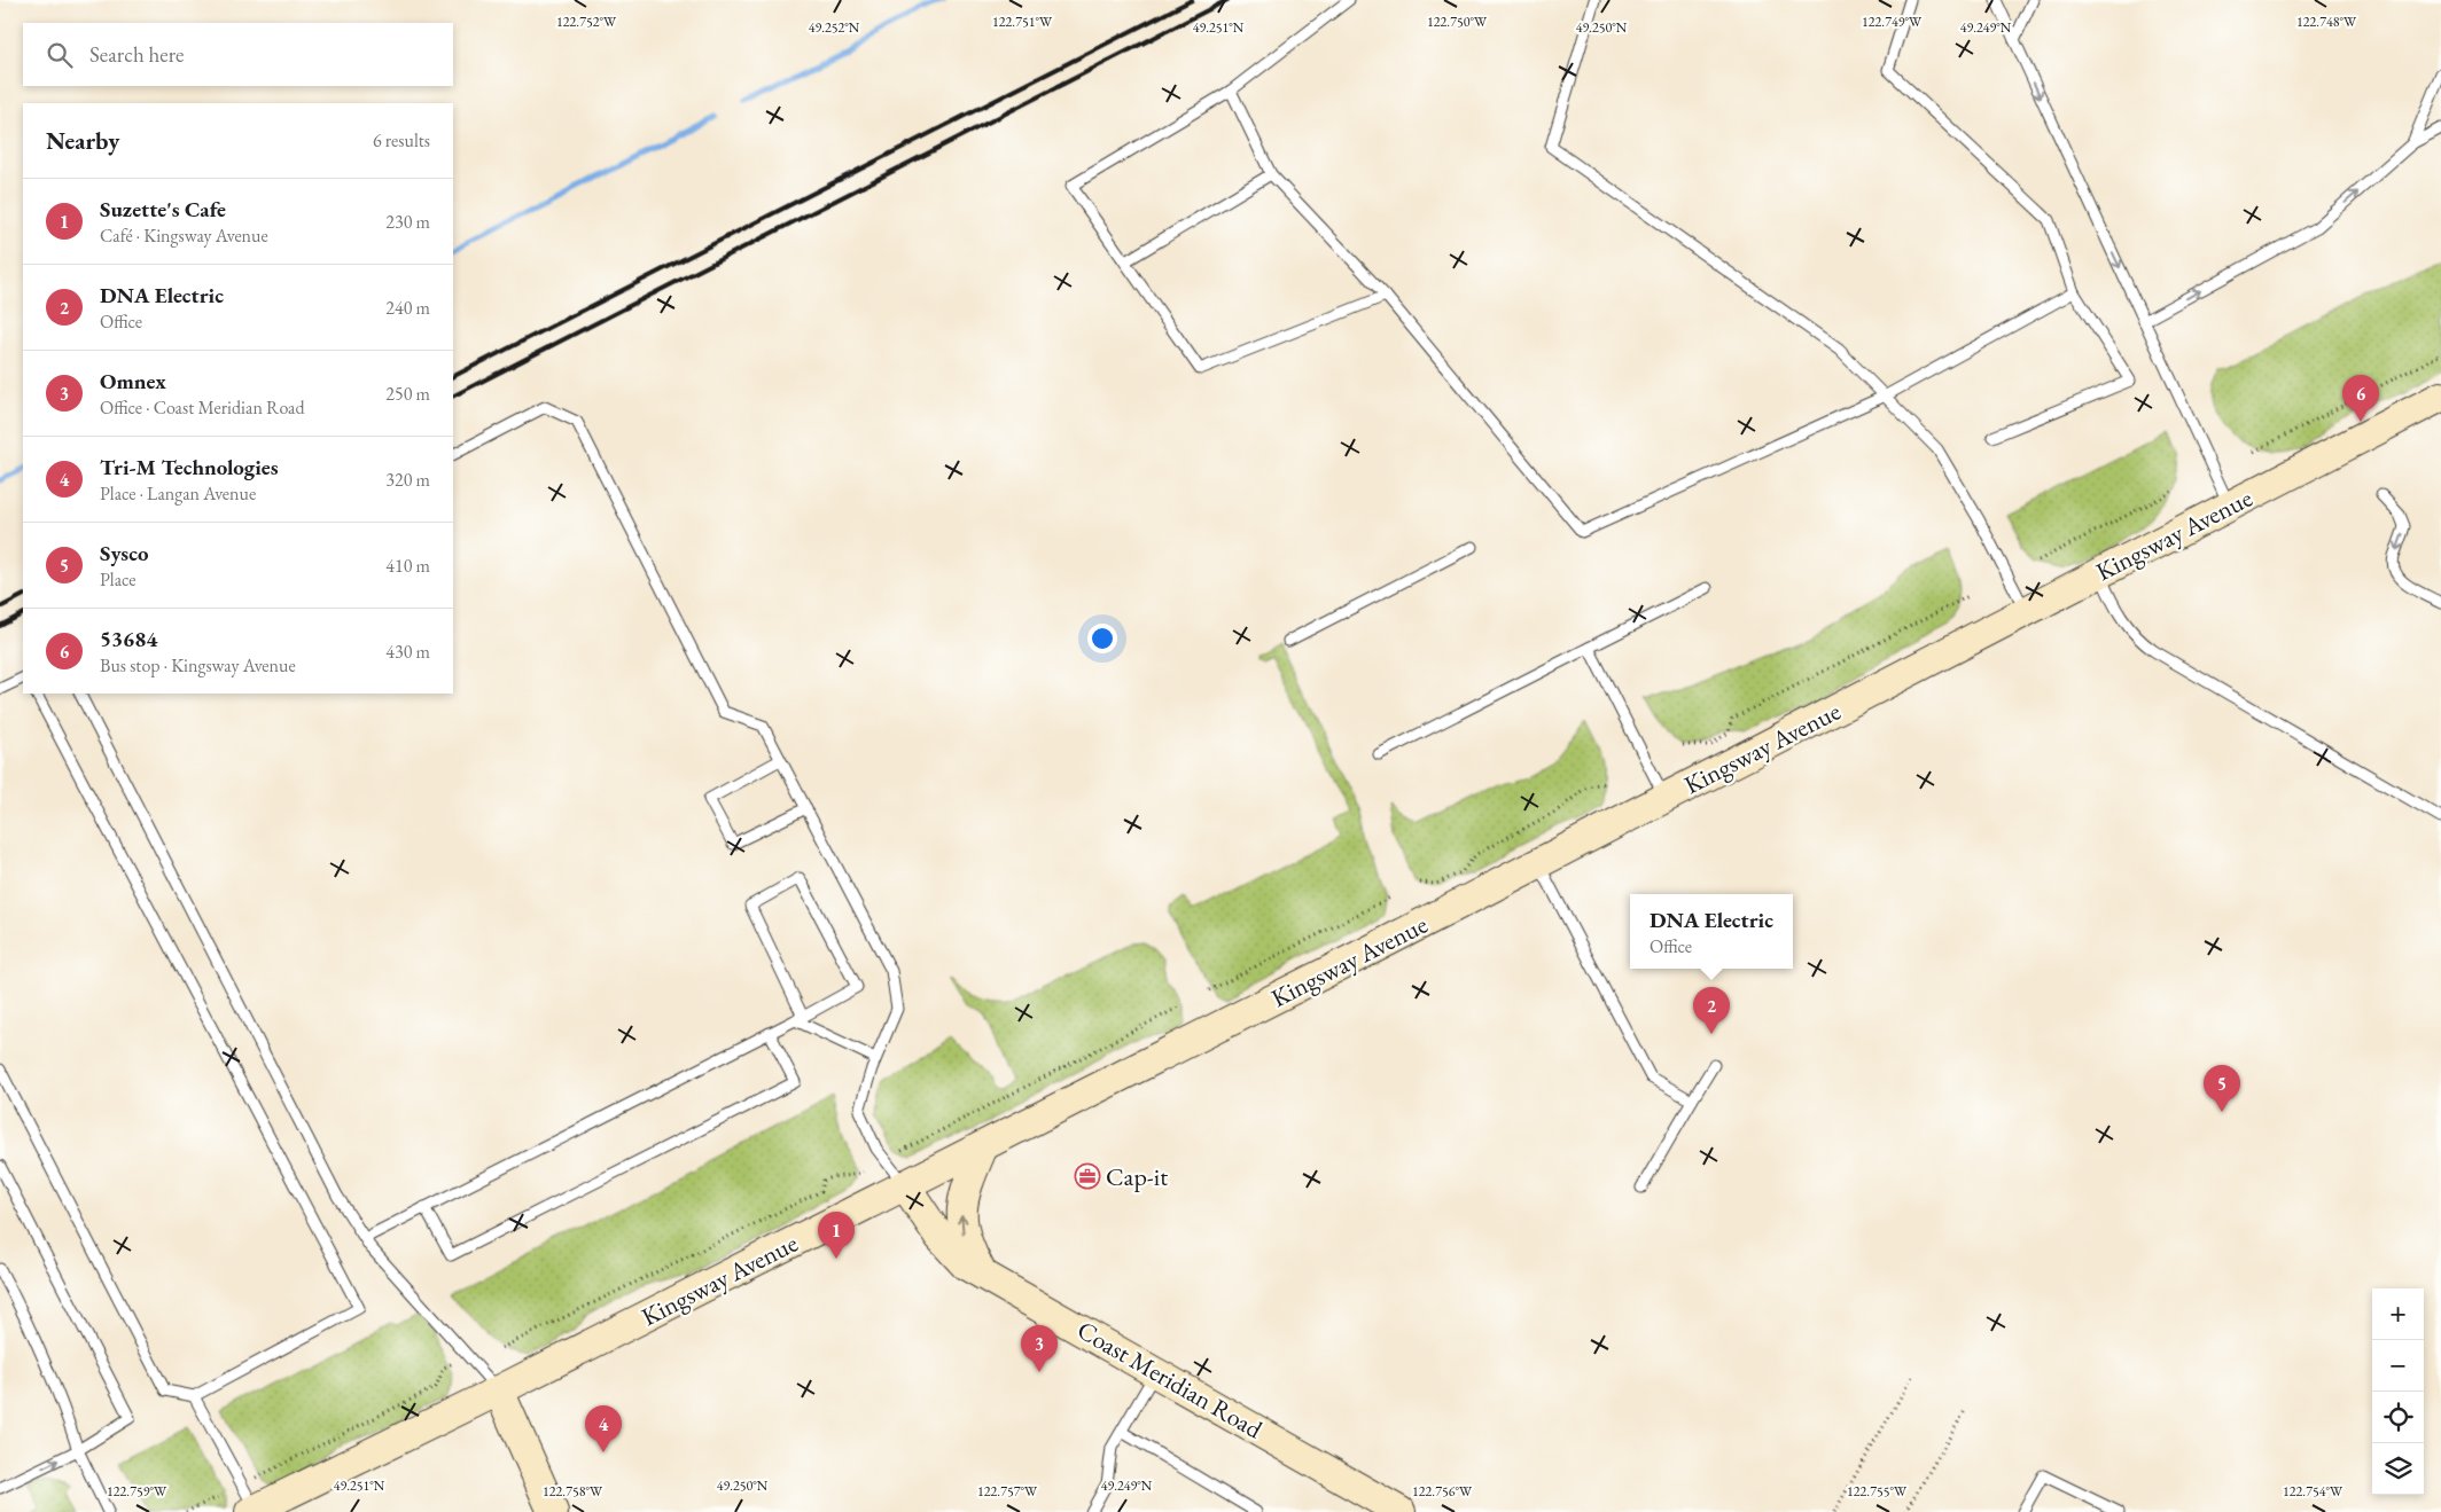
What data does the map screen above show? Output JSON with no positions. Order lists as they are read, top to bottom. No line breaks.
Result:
{"streets":{"main road":["Kingsway Avenue","Coast Meridian Road"]},"crossings":[["Kingsway Avenue","Coast Meridian Road"]],"places":{"office":["Cap-it"]},"page":{"search":"Search here","heading":["Nearby","6 results"],"list":[{"mark":"1","name":"Suzette's Cafe","note":"Café · Kingsway Avenue","value":"230 m"},{"mark":"2","name":"DNA Electric","note":"Office","value":"240 m"},{"mark":"3","name":"Omnex","note":"Office · Coast Meridian Road","value":"250 m"},{"mark":"4","name":"Tri-M Technologies","note":"Place · Langan Avenue","value":"320 m"},{"mark":"5","name":"Sysco","note":"Place","value":"410 m"},{"mark":"6","name":"53684","note":"Bus stop · Kingsway Avenue","value":"430 m"}],"pins":["6","2","5","1","3","4"],"popup":["DNA Electric","Office"],"map_buttons":["+","−"]},"coordinates":["122.752°W","122.751°W","122.750°W","122.749°W","122.748°W","49.252°N","49.251°N","49.250°N","49.249°N","122.759°W","122.758°W","122.757°W","122.756°W","122.755°W","122.754°W"]}
